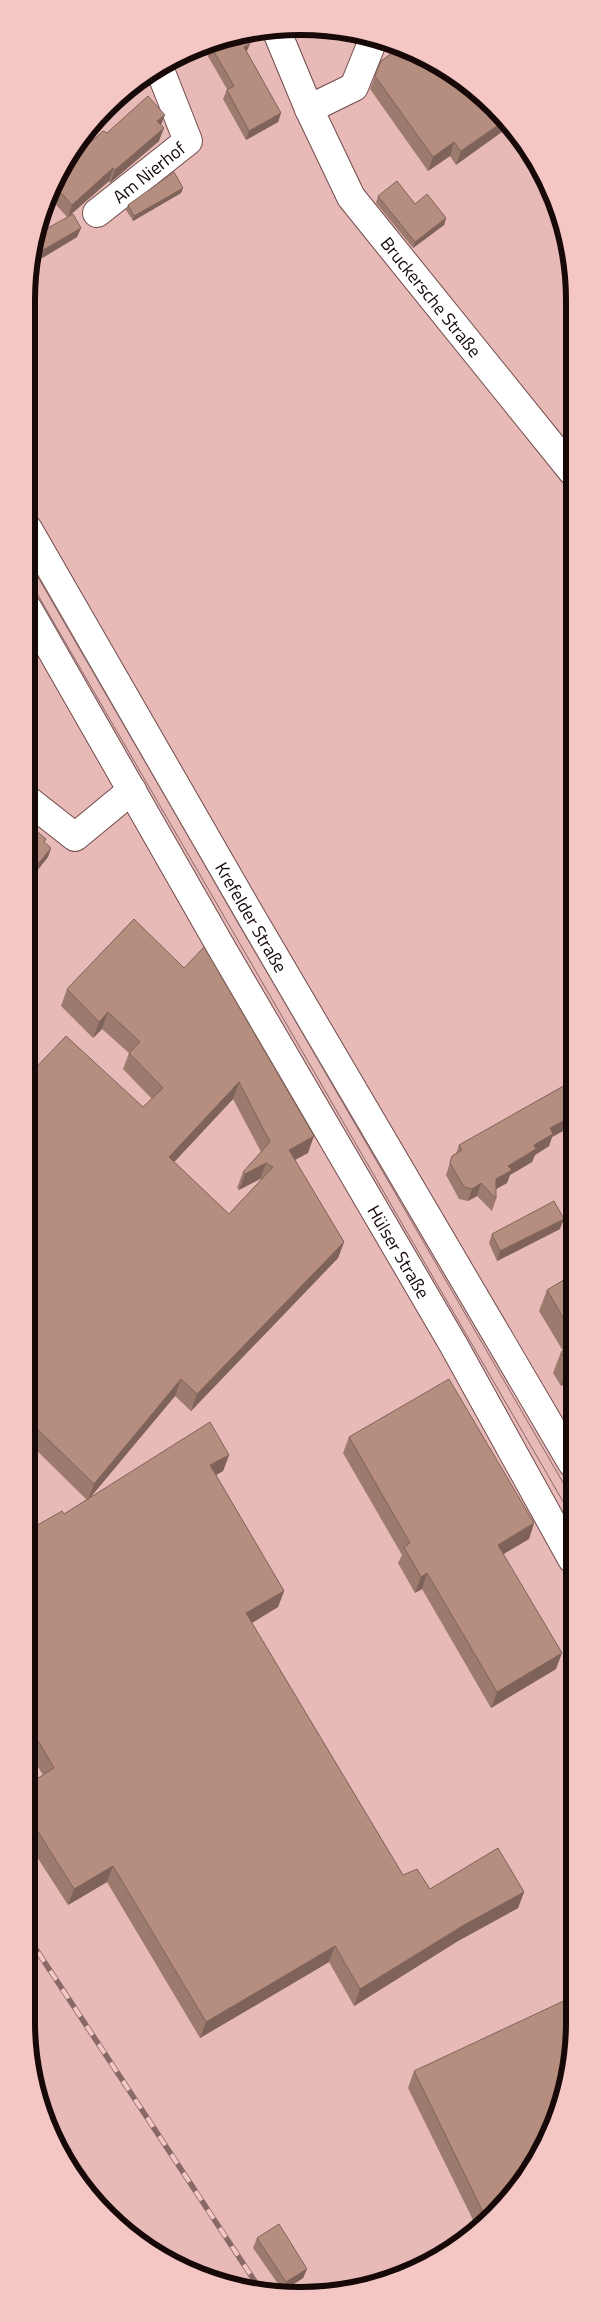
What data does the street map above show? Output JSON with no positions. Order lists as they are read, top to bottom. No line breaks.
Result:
{"streets":{"street":["Am Nierhof","Bruckersche Straße","Krefelder Straße","Hülser Straße"]}}
